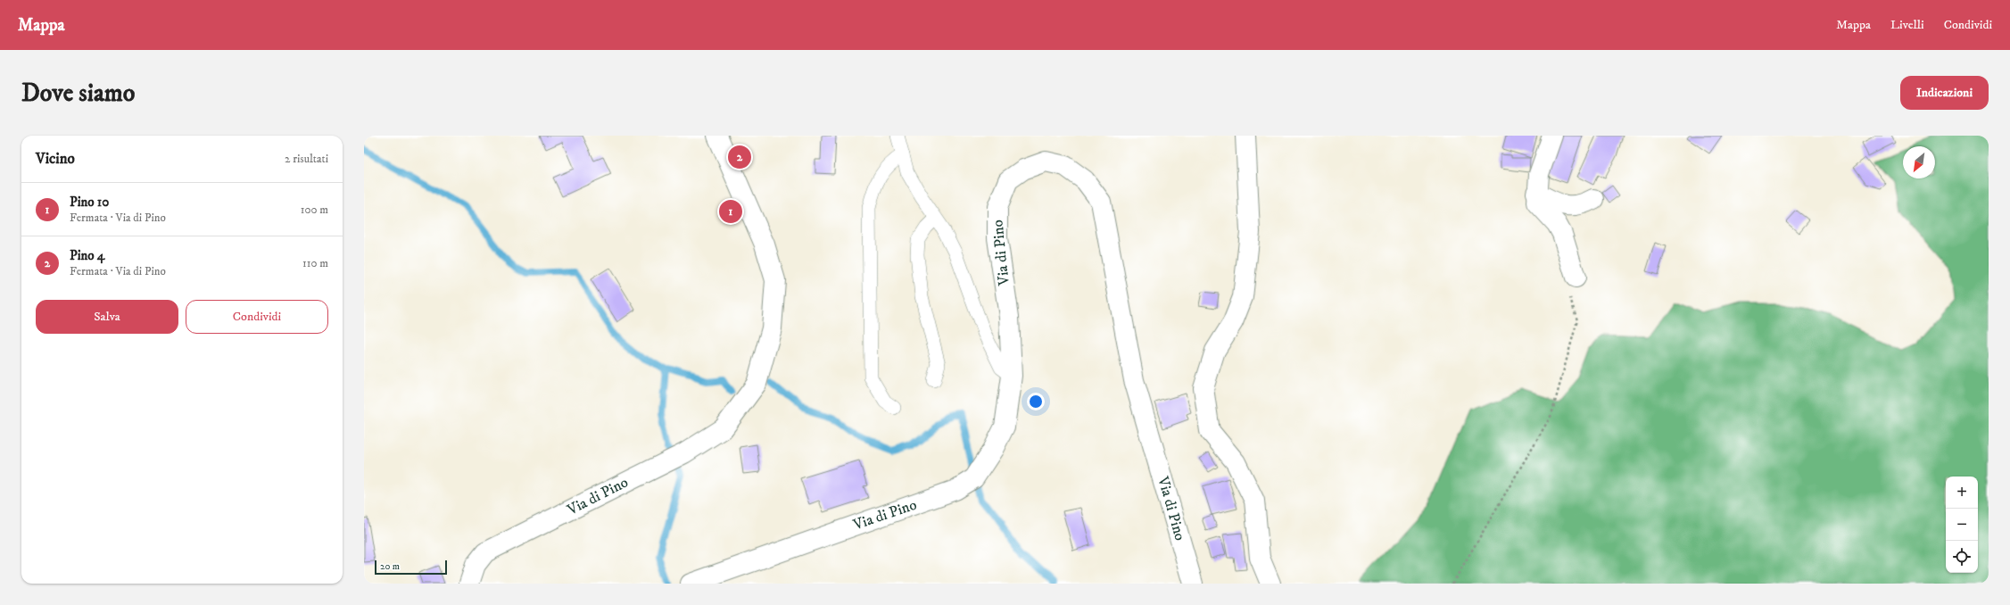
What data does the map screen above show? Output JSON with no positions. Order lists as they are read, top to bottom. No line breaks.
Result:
{"streets":{"street":["Via di Pino"]},"scale_bar":"20 m","north":"bottom left","page":{"header":"Mappa","nav":["Mappa","Livelli","Condividi"],"buttons":["Indicazioni",["Salva","Condividi"]],"title":"Dove siamo","heading":["Vicino","2 risultati"],"pins":["2","1"],"list":[{"mark":"1","name":"Pino 10","note":"Fermata · Via di Pino","value":"100 m"},{"mark":"2","name":"Pino 4","note":"Fermata · Via di Pino","value":"110 m"}],"map_buttons":["+","−"],"scale":"20 m"}}
